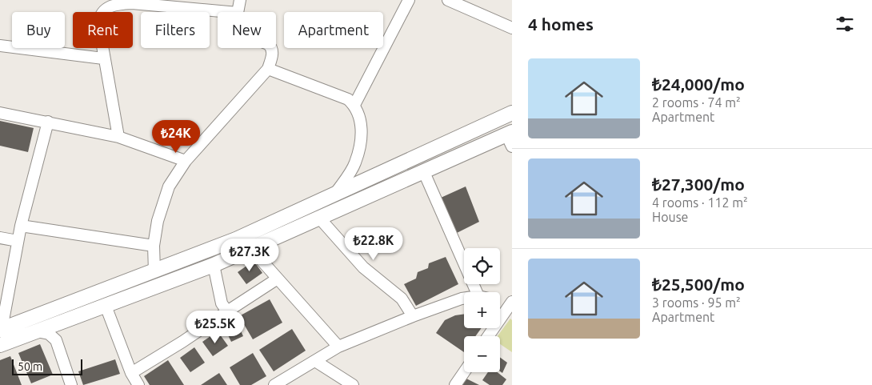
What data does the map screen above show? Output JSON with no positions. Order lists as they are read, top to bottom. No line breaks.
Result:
{"scale_bar":"50 m","page":{"heading":"4 homes","chip":["Buy","Rent","Filters","New","Apartment"],"list":[{"name":"₺24,000/mo","note":"2 rooms · 74 m² · Apartment"},{"name":"₺27,300/mo","note":"4 rooms · 112 m² · House"},{"name":"₺25,500/mo","note":"3 rooms · 95 m² · Apartment"}],"price":["₺24K","₺22.8K","₺27.3K","₺25.5K"],"map_buttons":["+","−"],"scale":"50 m"}}
